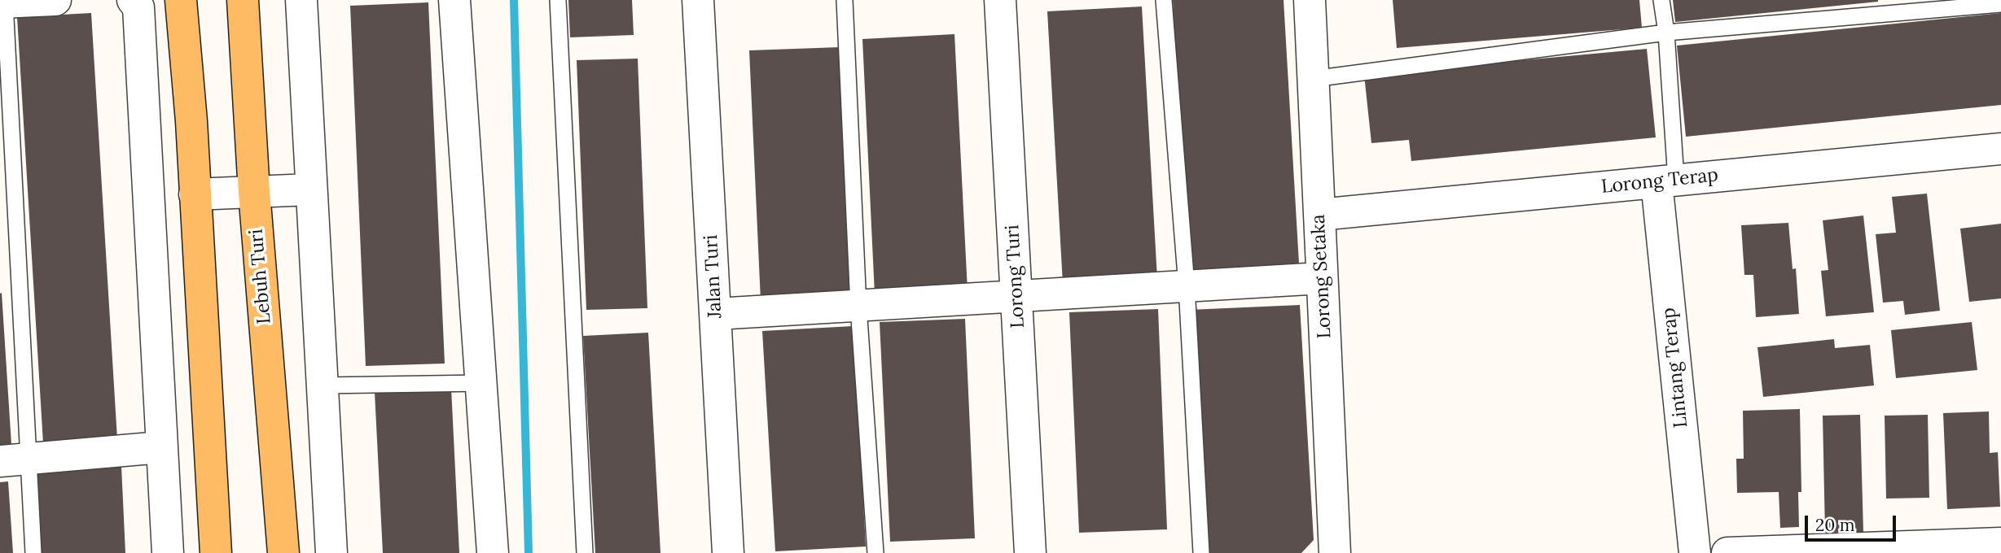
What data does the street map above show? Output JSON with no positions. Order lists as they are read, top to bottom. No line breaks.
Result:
{"streets":{"main road":["Lebuh Turi"],"street":["Lorong Terap","Jalan Turi","Lorong Turi","Lorong Setaka","Lintang Terap"]},"crossings":[["Lorong Terap","Lorong Setaka"],["Lorong Terap","Lintang Terap"]],"scale_bar":"20 m"}
